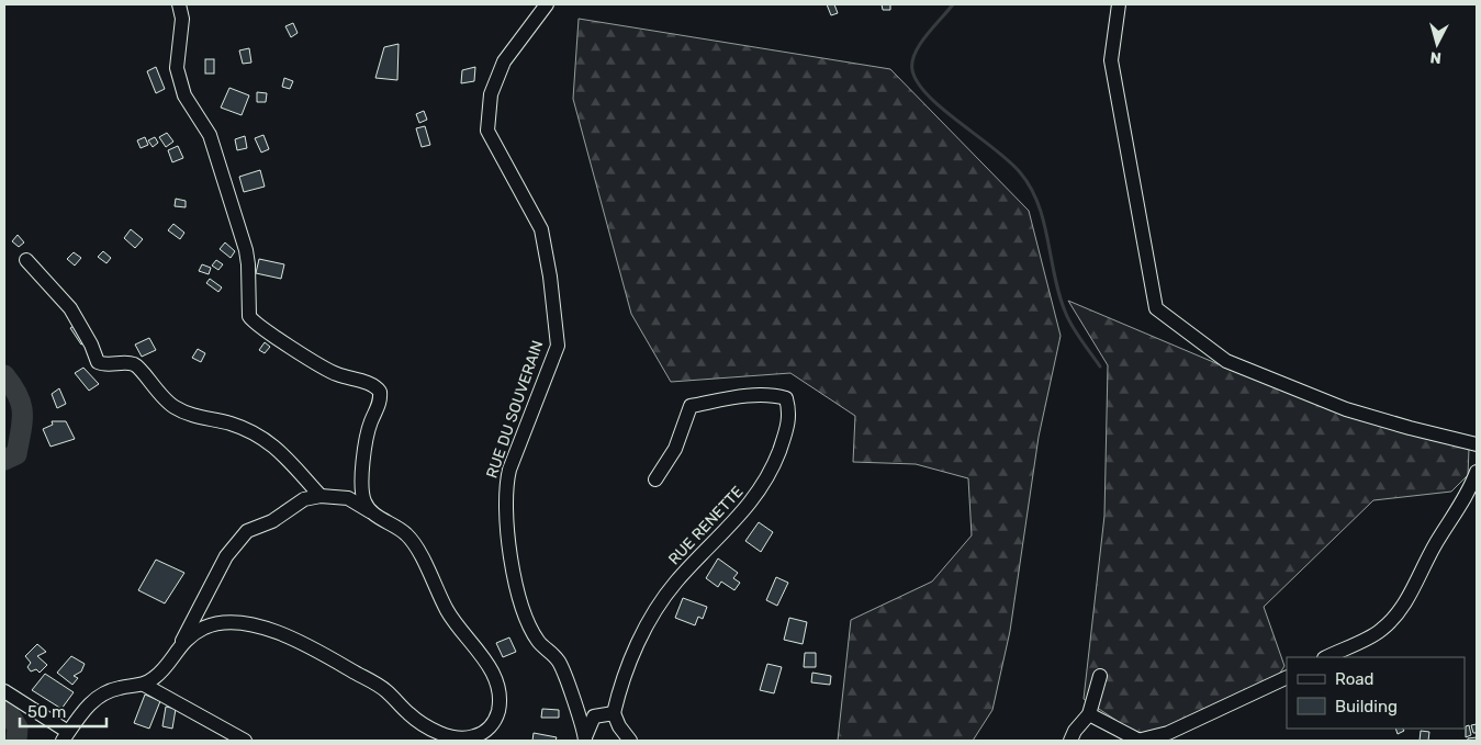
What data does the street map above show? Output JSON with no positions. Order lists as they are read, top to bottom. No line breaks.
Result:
{"streets":{"street":["RUE DU SOUVERAIN","RUE RENETTE"]},"legend":["Road","Building"],"scale_bar":"50 m","north":"bottom"}
